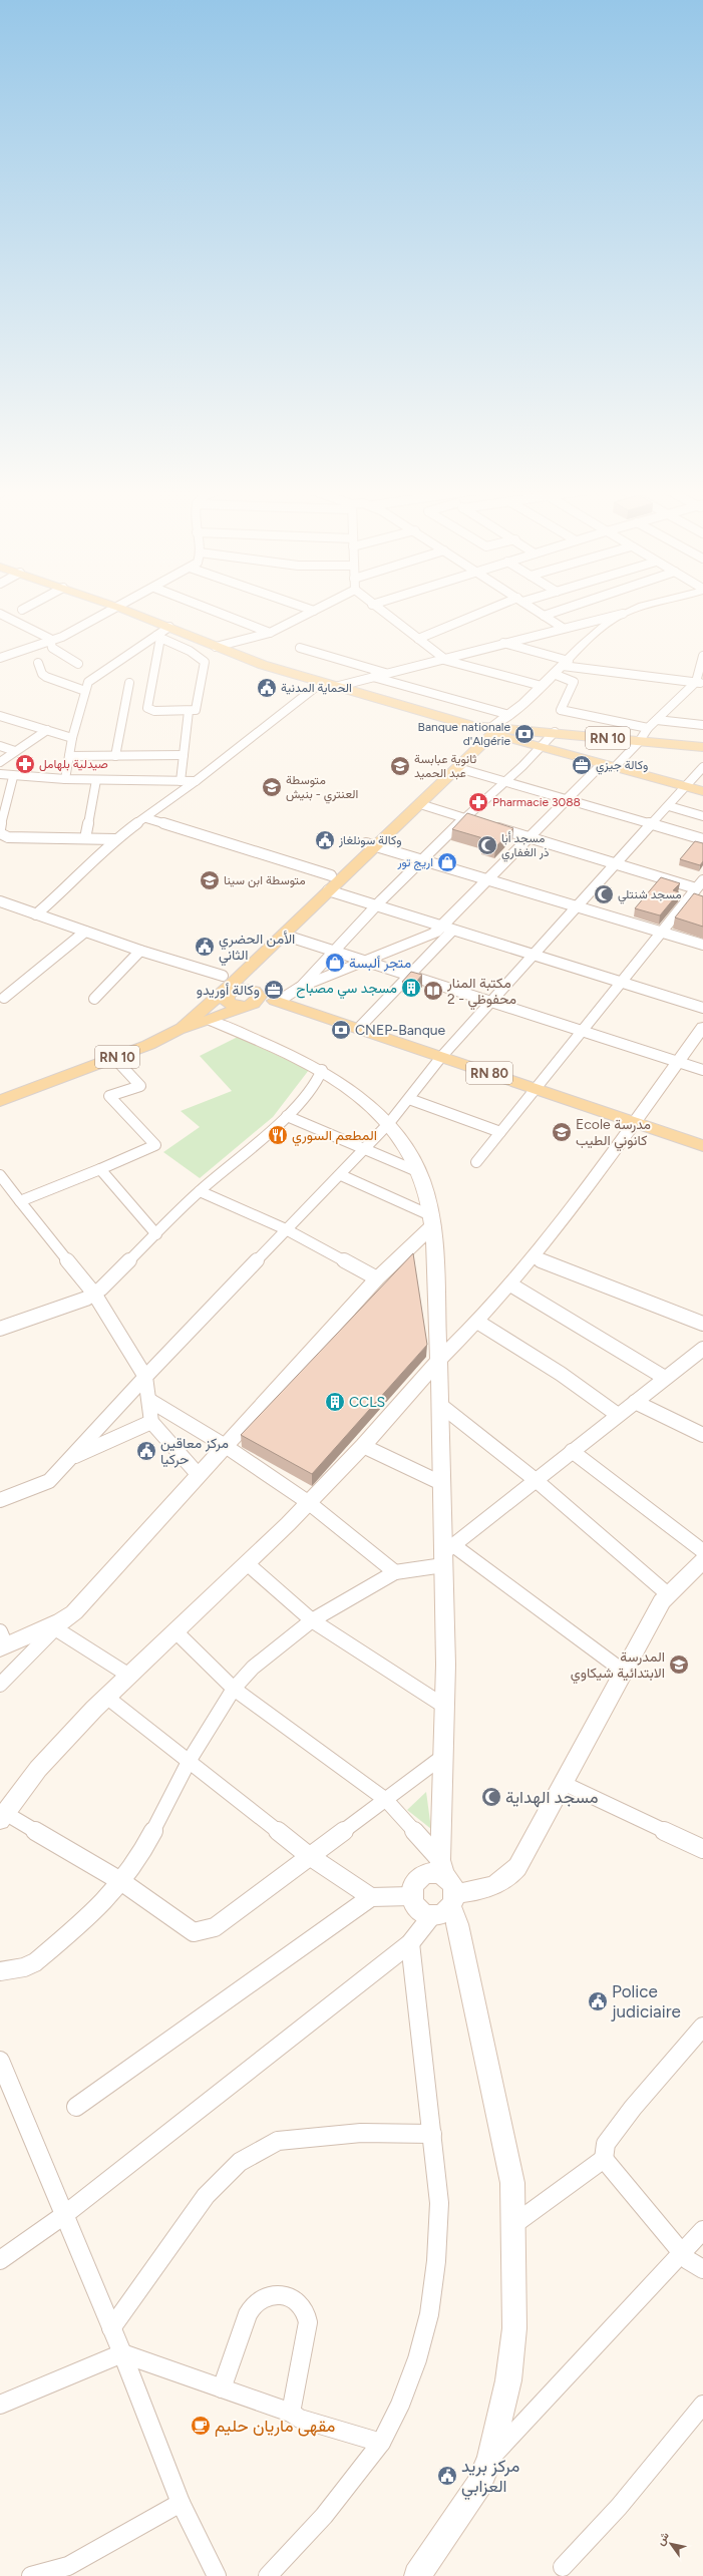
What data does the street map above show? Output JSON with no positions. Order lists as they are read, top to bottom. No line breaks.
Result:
{"streets":{"main road":["RN 10","RN 80"]},"crossings":[["RN 10","RN 80"]],"places":{"public building":["الحماية المدنية","وكالة سونلغاز","الأمن الحضري الثاني","مركز معاقين حركيا","Police judiciaire","مركز بريد العزابي"],"bank":["Banque nationale d'Algérie","CNEP-Banque"],"pharmacy":["صيدلية بلهامل","Pharmacie 3088"],"office":["وكالة جيزي","وكالة أوريدو"],"school or university":["ثانوية عبابسة عبد الحميد","متوسطة العنتري - بنيش","متوسطة ابن سينا","Ecole مدرسة كانوني الطيب","المدرسة الابتدائية شيكاوي"],"mosque":["مسجد أبا ذر الغفاري","مسجد شنتلي","مسجد الهداية"],"shop":["اريج تور","متجر ألبسة"],"building":["مسجد سي مصباح","CCLS"],"library":["مكتبة المنار 2 - محفوظي"],"restaurant":["المطعم السوري"],"cafe":["مقهى ماريان حليم"]},"north":"top left"}
